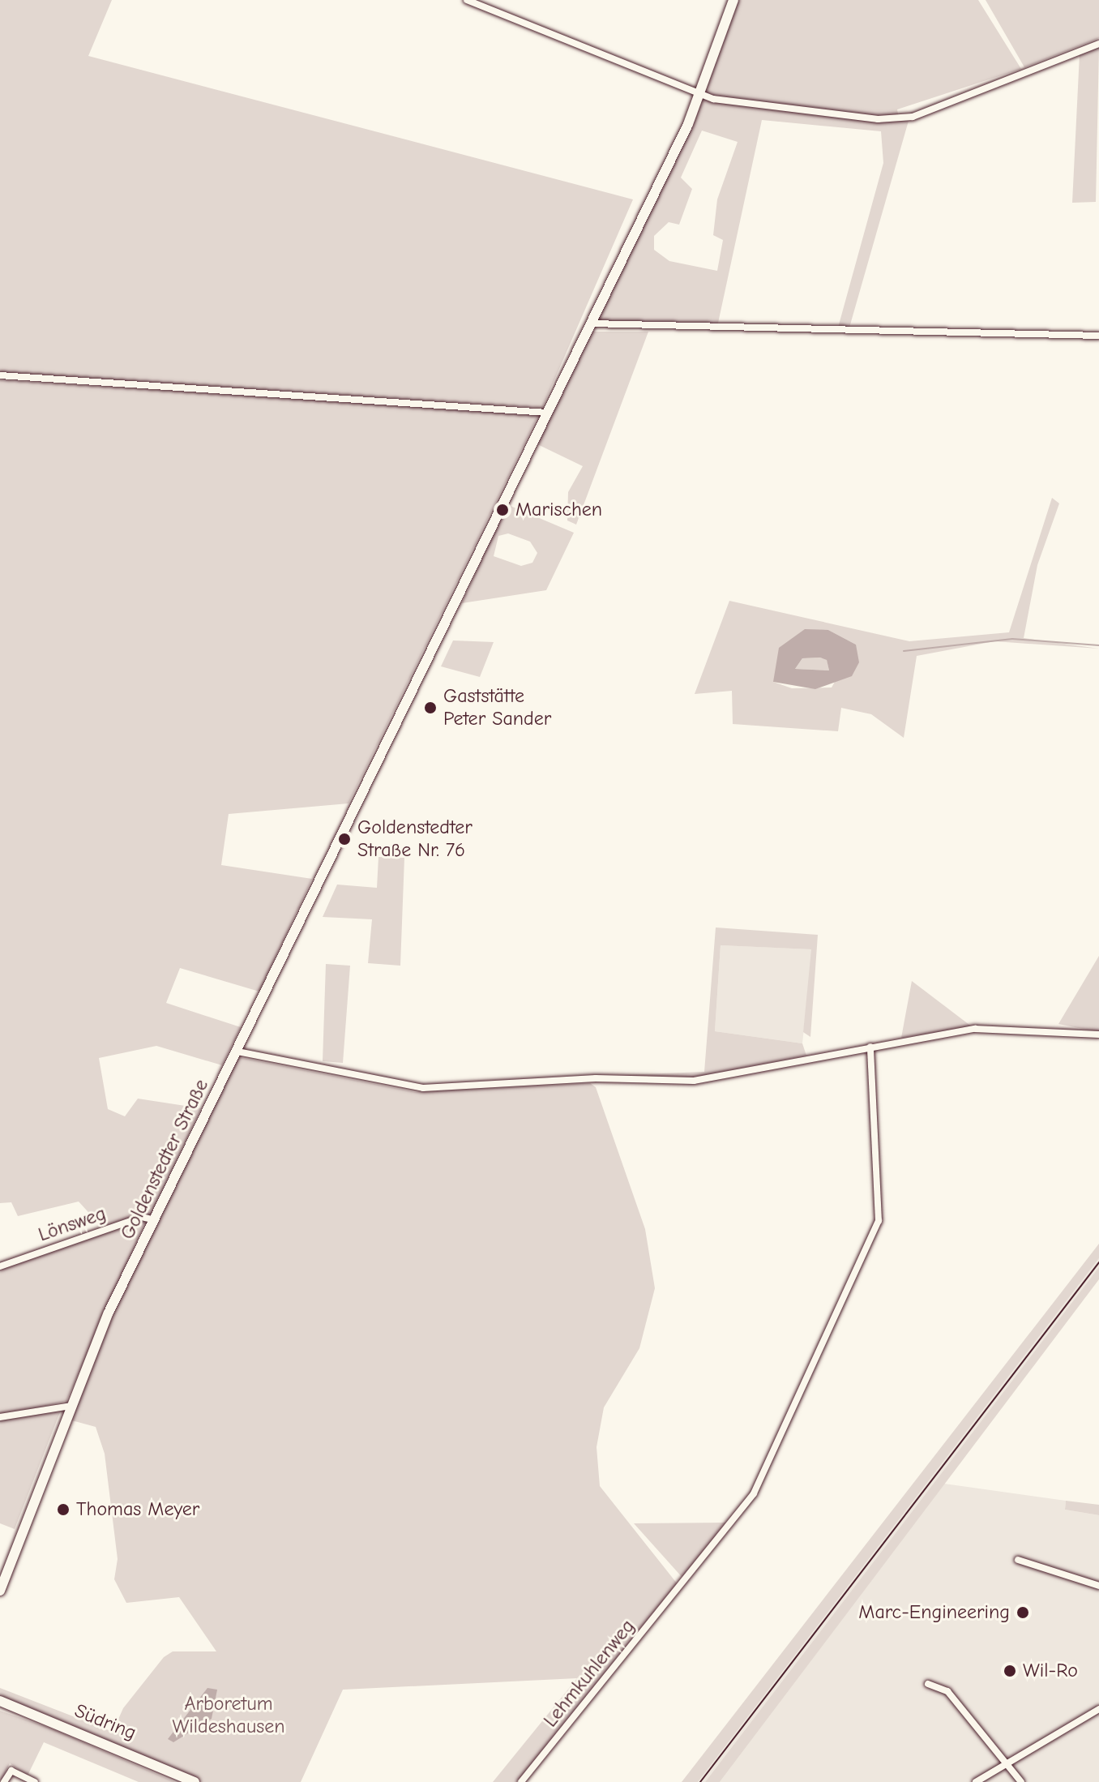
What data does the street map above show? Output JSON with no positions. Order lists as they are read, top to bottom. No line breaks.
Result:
{"streets":{"main road":["Goldenstedter Straße","Südring"],"street":["Lönsweg","Lehmkuhlenweg"]},"crossings":[["Goldenstedter Straße","Lönsweg"]],"parks":["Arboretum Wildeshausen"],"places":["Marischen","Gaststätte Peter Sander","Goldenstedter Straße Nr. 76","Thomas Meyer","Marc-Engineering","Wil-Ro"]}
